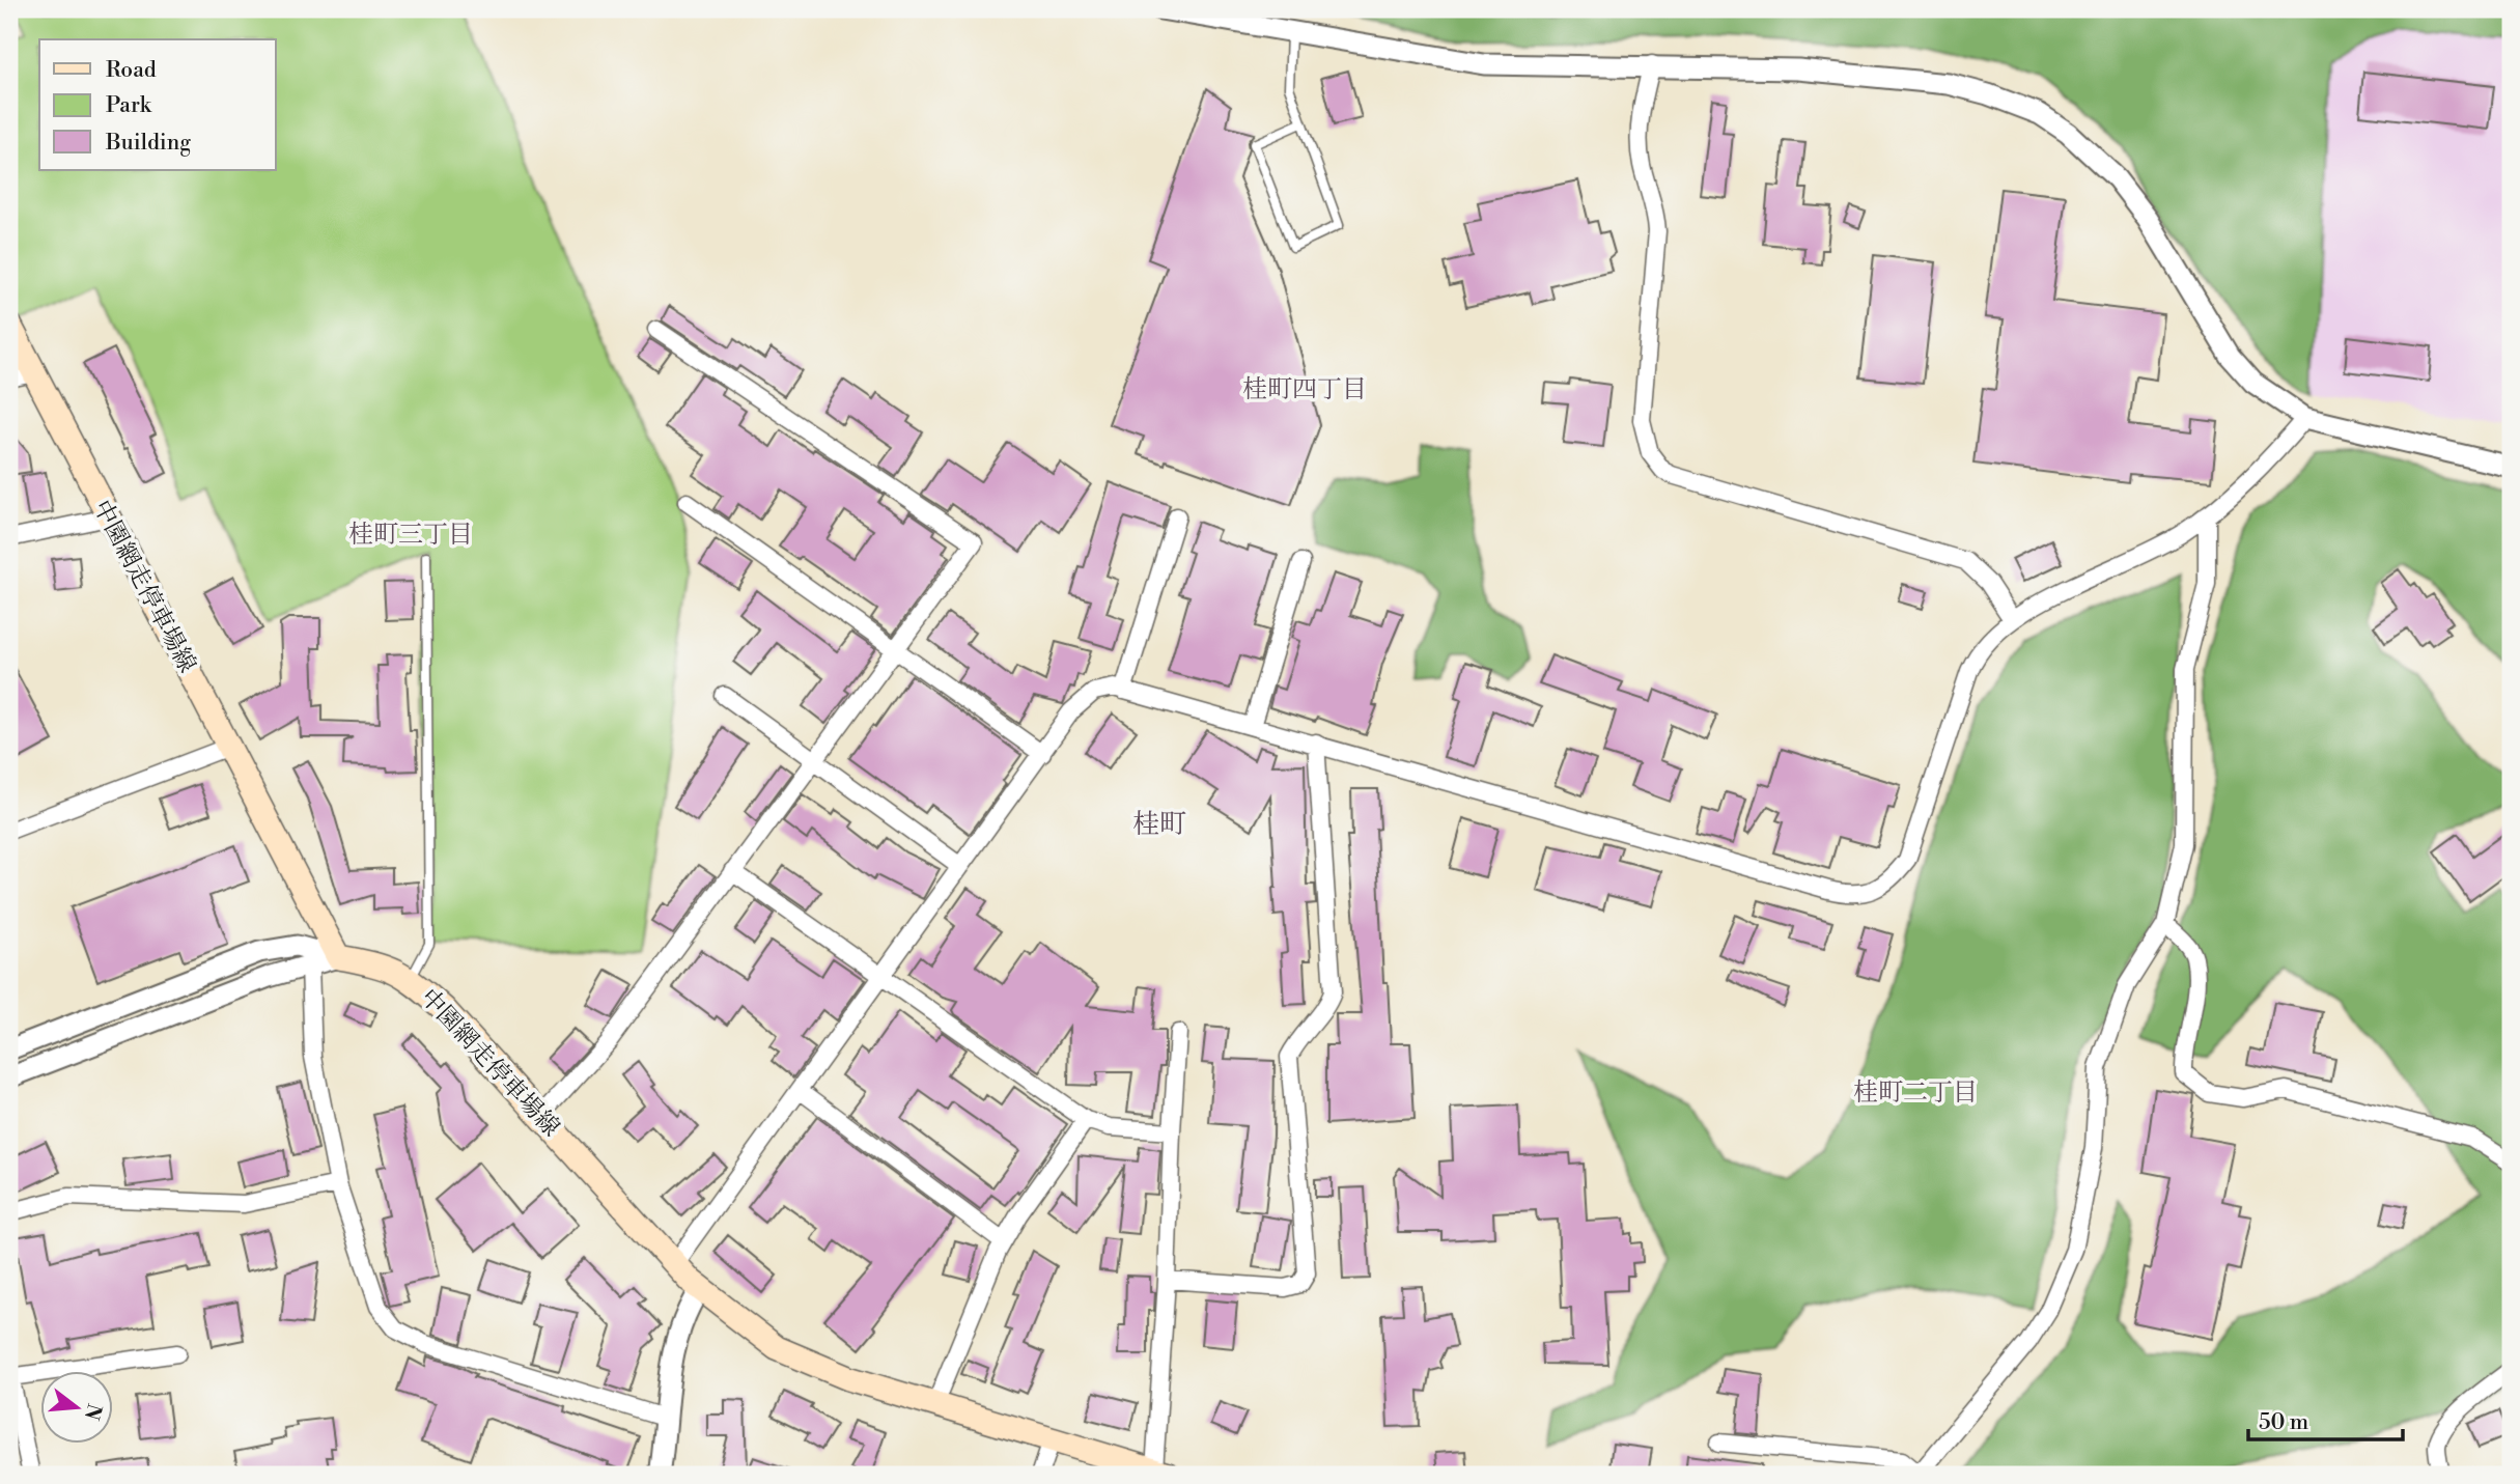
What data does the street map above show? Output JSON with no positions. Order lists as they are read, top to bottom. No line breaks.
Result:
{"streets":{"main road":["中園網走停車場線"]},"districts":["桂町四丁目","桂町三丁目","桂町","桂町二丁目"],"legend":["Road","Park","Building"],"scale_bar":"50 m","north":"right"}
